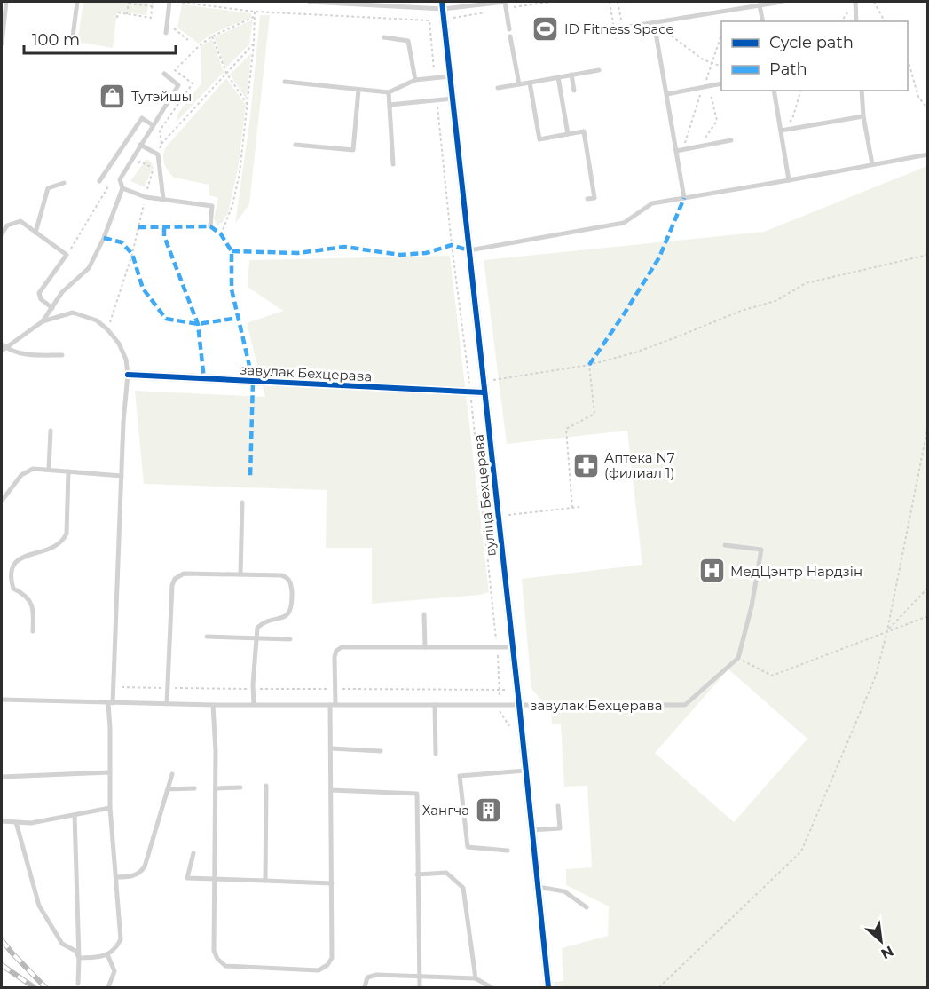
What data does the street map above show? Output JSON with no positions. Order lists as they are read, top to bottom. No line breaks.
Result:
{"streets":{"street":["завулак Бехцерава","вуліца Бехцерава"]},"crossings":[["завулак Бехцерава","вуліца Бехцерава"]],"places":{"sports":["ID Fitness Space"],"shop":["Тутэйшы"],"pharmacy":["Аптека N7 (филиал 1)"],"hospital":["МедЦэнтр Нардзін"],"building":["Хангча"]},"legend":["Cycle path","Path"],"scale_bar":"100 m","north":"bottom right"}
